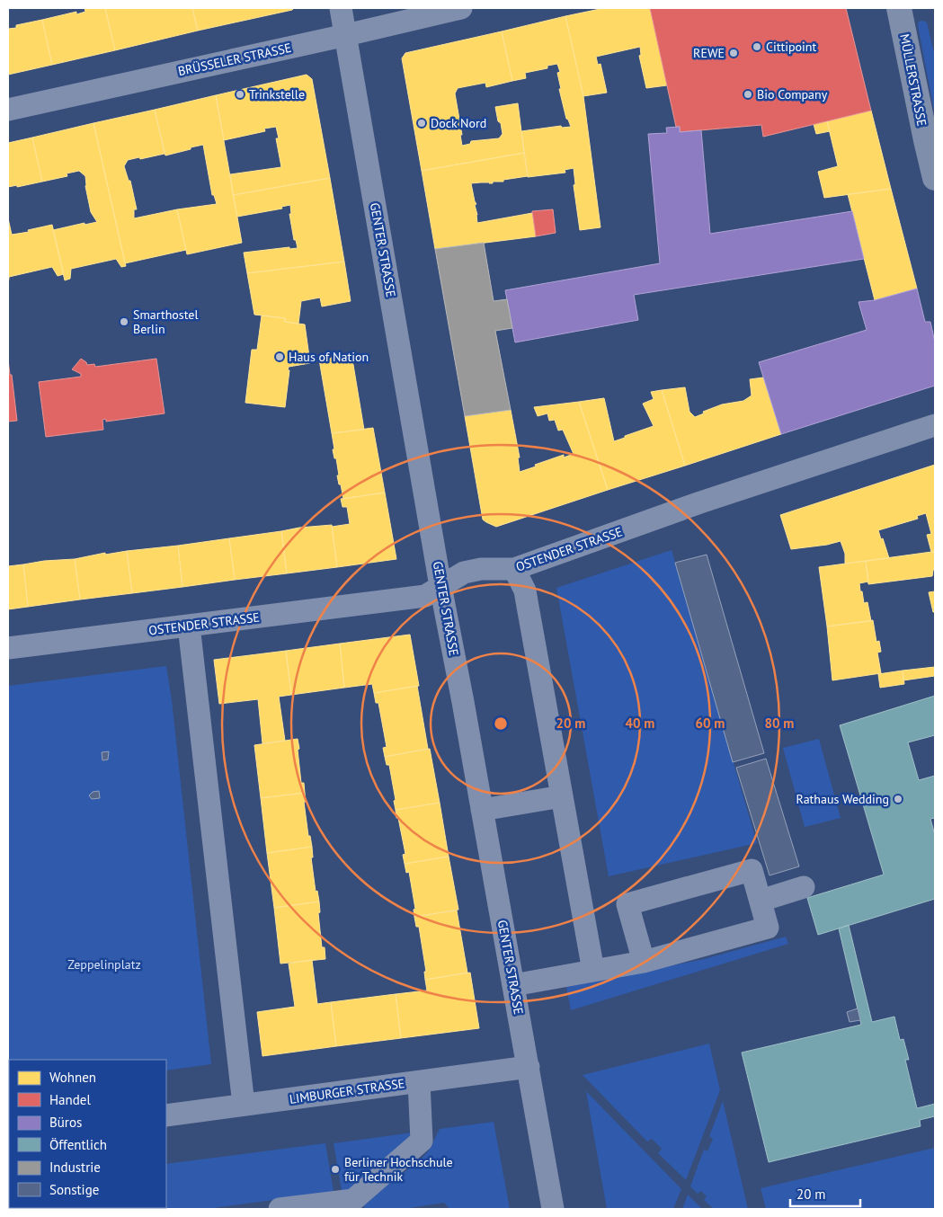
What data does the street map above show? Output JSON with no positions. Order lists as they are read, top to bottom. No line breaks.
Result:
{"streets":{"main road":["MÜLLERSTRASSE"],"street":["BRÜSSELER STRASSE","GENTER STRASSE","OSTENDER STRASSE","LIMBURGER STRASSE"]},"crossings":[["BRÜSSELER STRASSE","GENTER STRASSE"],["GENTER STRASSE","OSTENDER STRASSE"],["GENTER STRASSE","LIMBURGER STRASSE"]],"parks":["Zeppelinplatz"],"places":["Cittipoint","REWE","Trinkstelle","Bio Company","Dock Nord","Smarthostel Berlin","Haus of Nation","Rathaus Wedding","Berliner Hochschule für Technik"],"legend":["Wohnen","Handel","Büros","Öffentlich","Industrie","Sonstige"],"scale_bar":"20 m","rings":["20 m","40 m","60 m","80 m"]}
